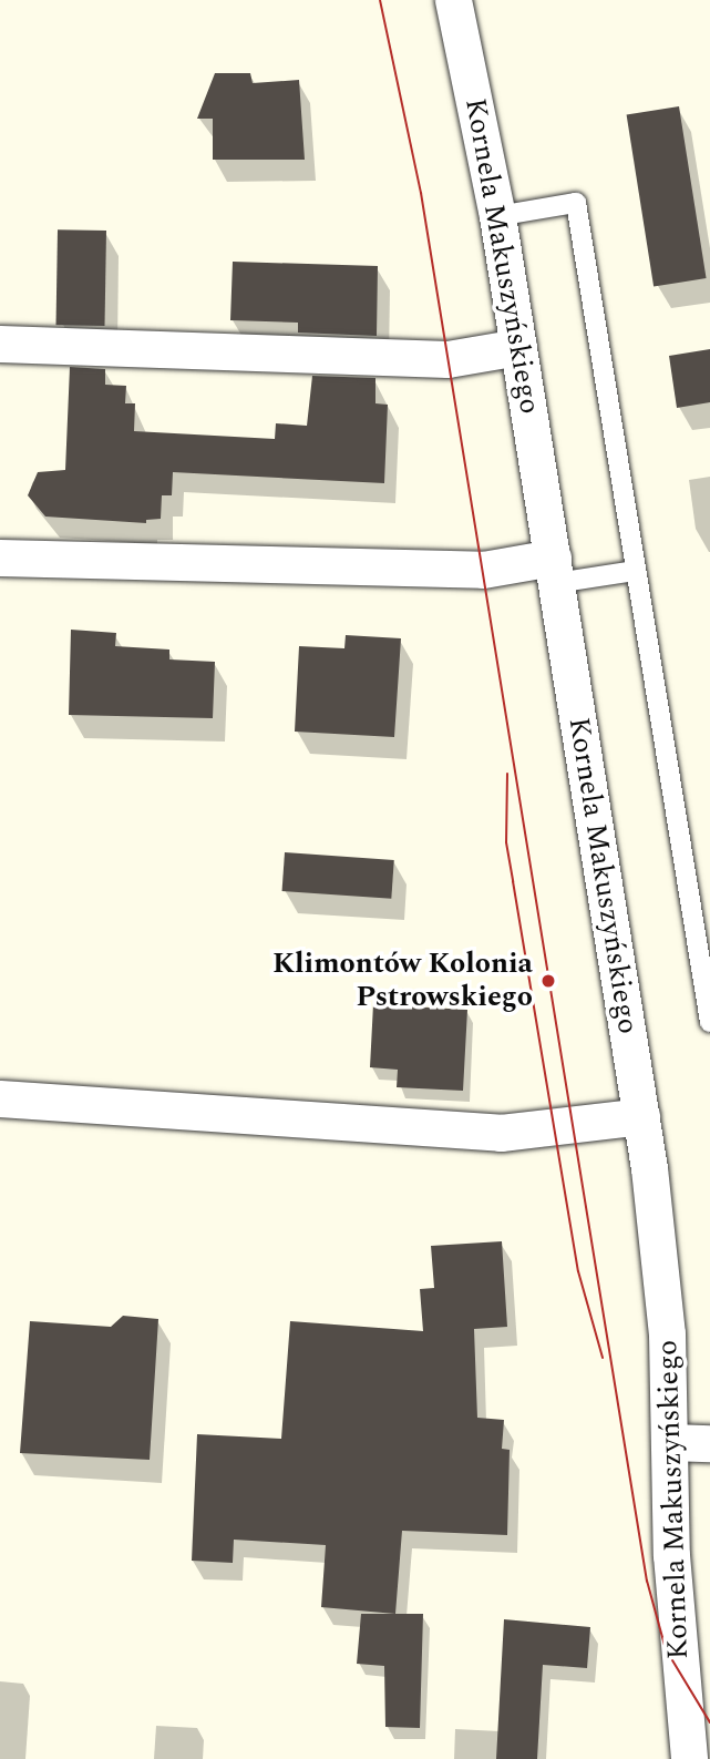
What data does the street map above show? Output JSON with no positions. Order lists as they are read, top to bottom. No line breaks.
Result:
{"streets":{"street":["Kornela Makuszyńskiego"]},"places":["Klimontów Kolonia Pstrowskiego"]}
